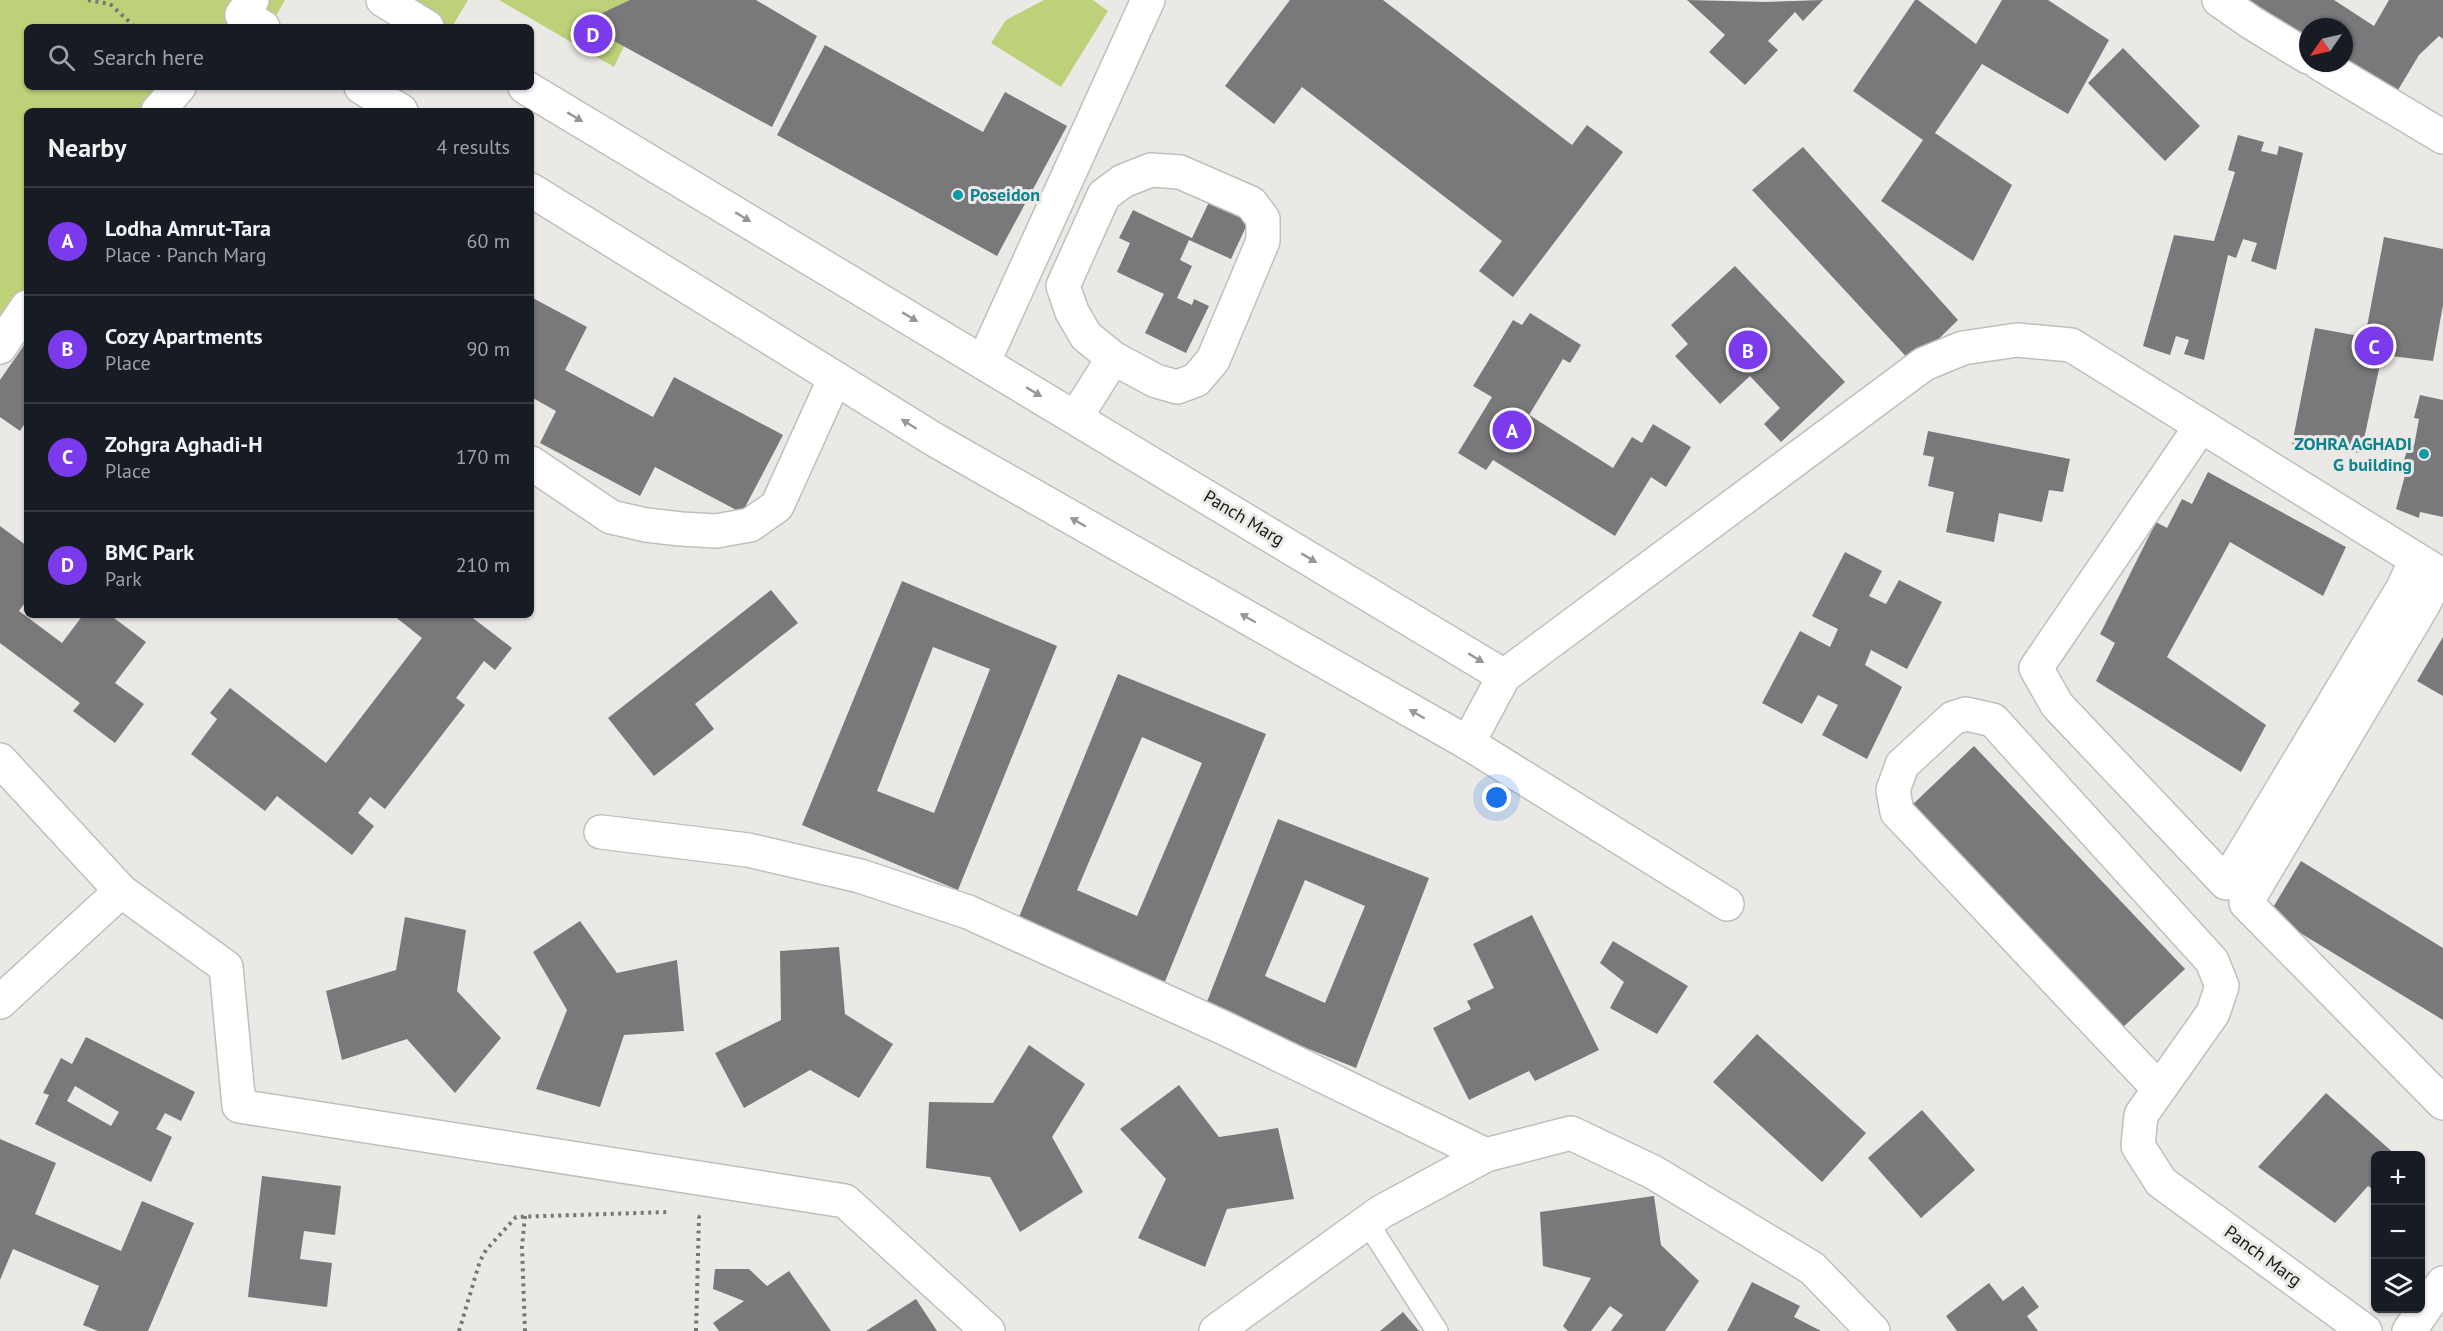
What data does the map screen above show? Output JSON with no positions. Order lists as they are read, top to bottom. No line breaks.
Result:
{"streets":{"street":["Panch Marg"]},"places":["Poseidon","ZOHRA AGHADI G building"],"north":"bottom left","page":{"pins":["D","C","B","A"],"search":"Search here","heading":["Nearby","4 results"],"list":[{"mark":"A","name":"Lodha Amrut-Tara","note":"Place · Panch Marg","value":"60 m"},{"mark":"B","name":"Cozy Apartments","note":"Place","value":"90 m"},{"mark":"C","name":"Zohgra Aghadi-H","note":"Place","value":"170 m"},{"mark":"D","name":"BMC Park","note":"Park","value":"210 m"}],"map_buttons":["+","−"]}}
